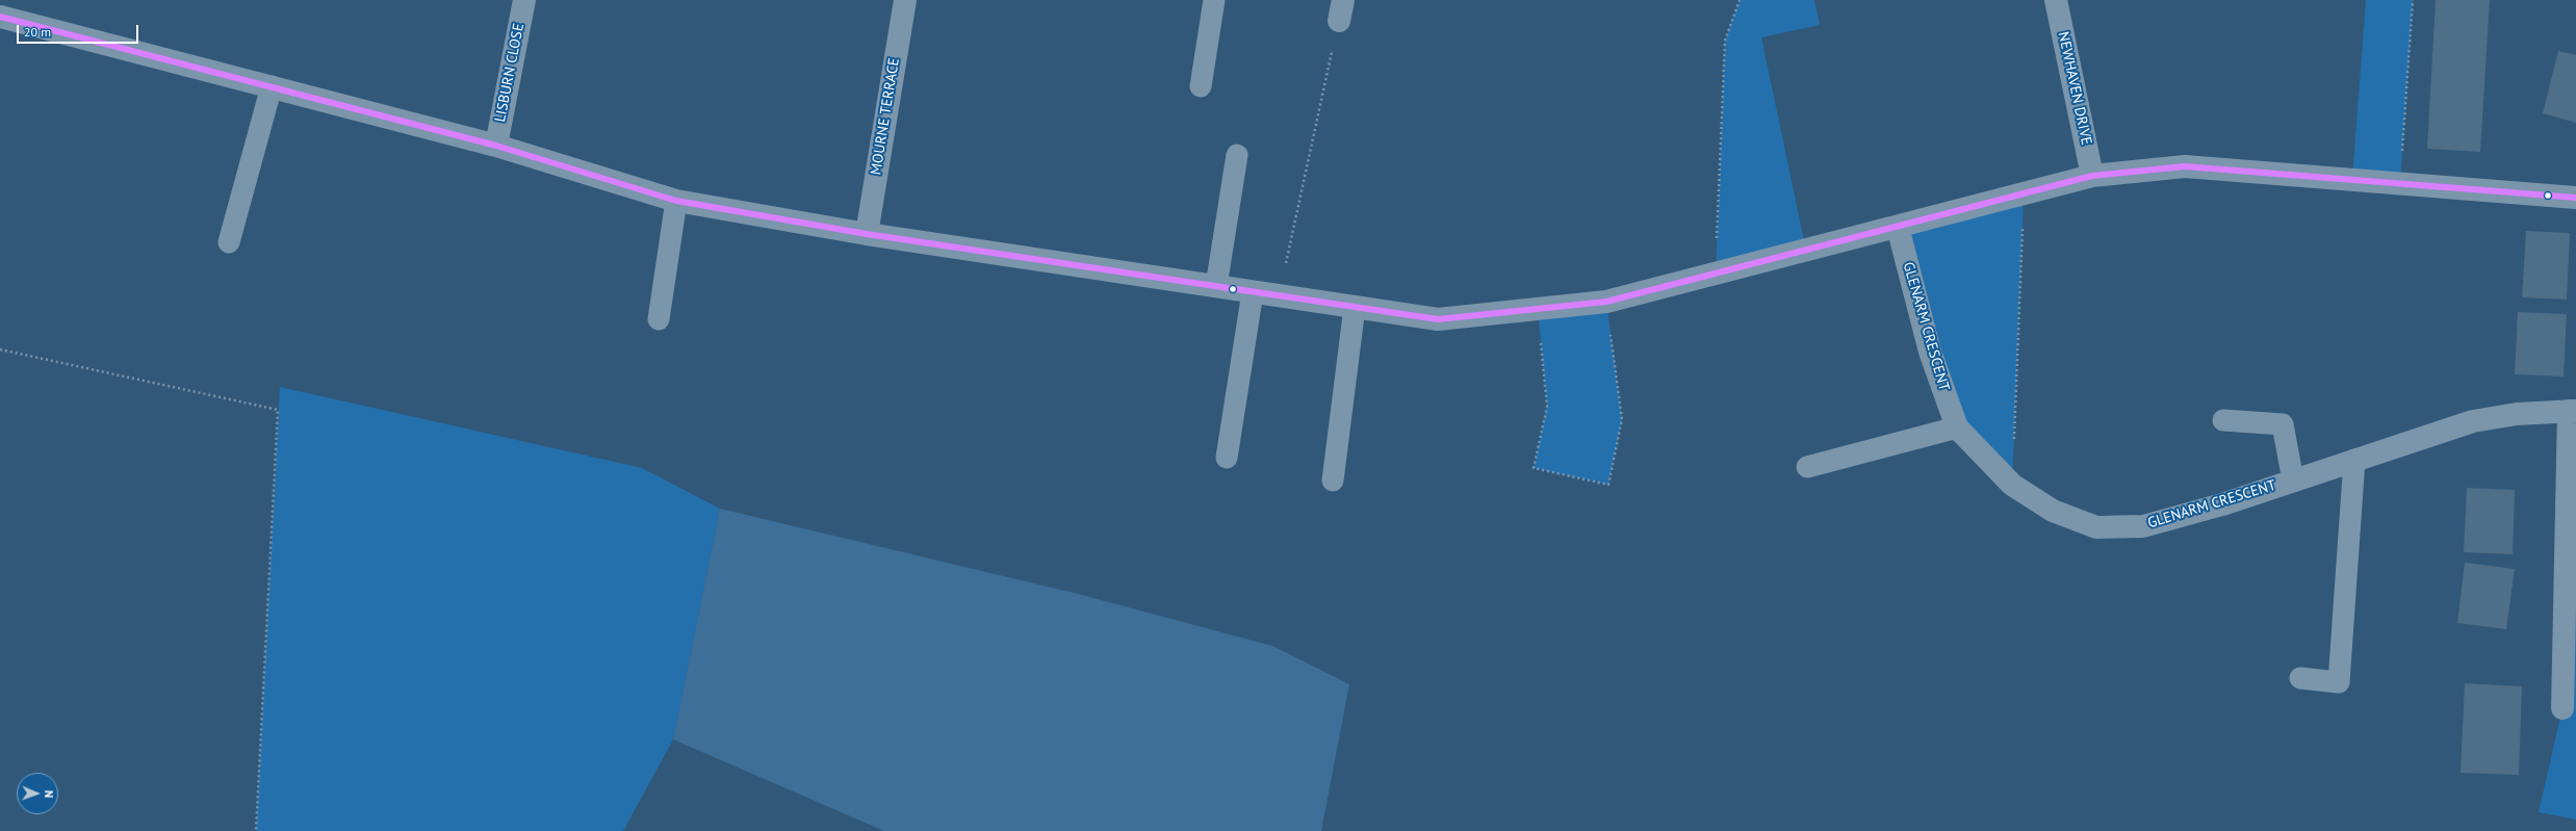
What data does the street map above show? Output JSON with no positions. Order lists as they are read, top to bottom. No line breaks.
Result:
{"streets":{"street":["LISBURN CLOSE","NEWHAVEN DRIVE","MOURNE TERRACE","GLENARM CRESCENT"]},"scale_bar":"20 m","north":"right"}
